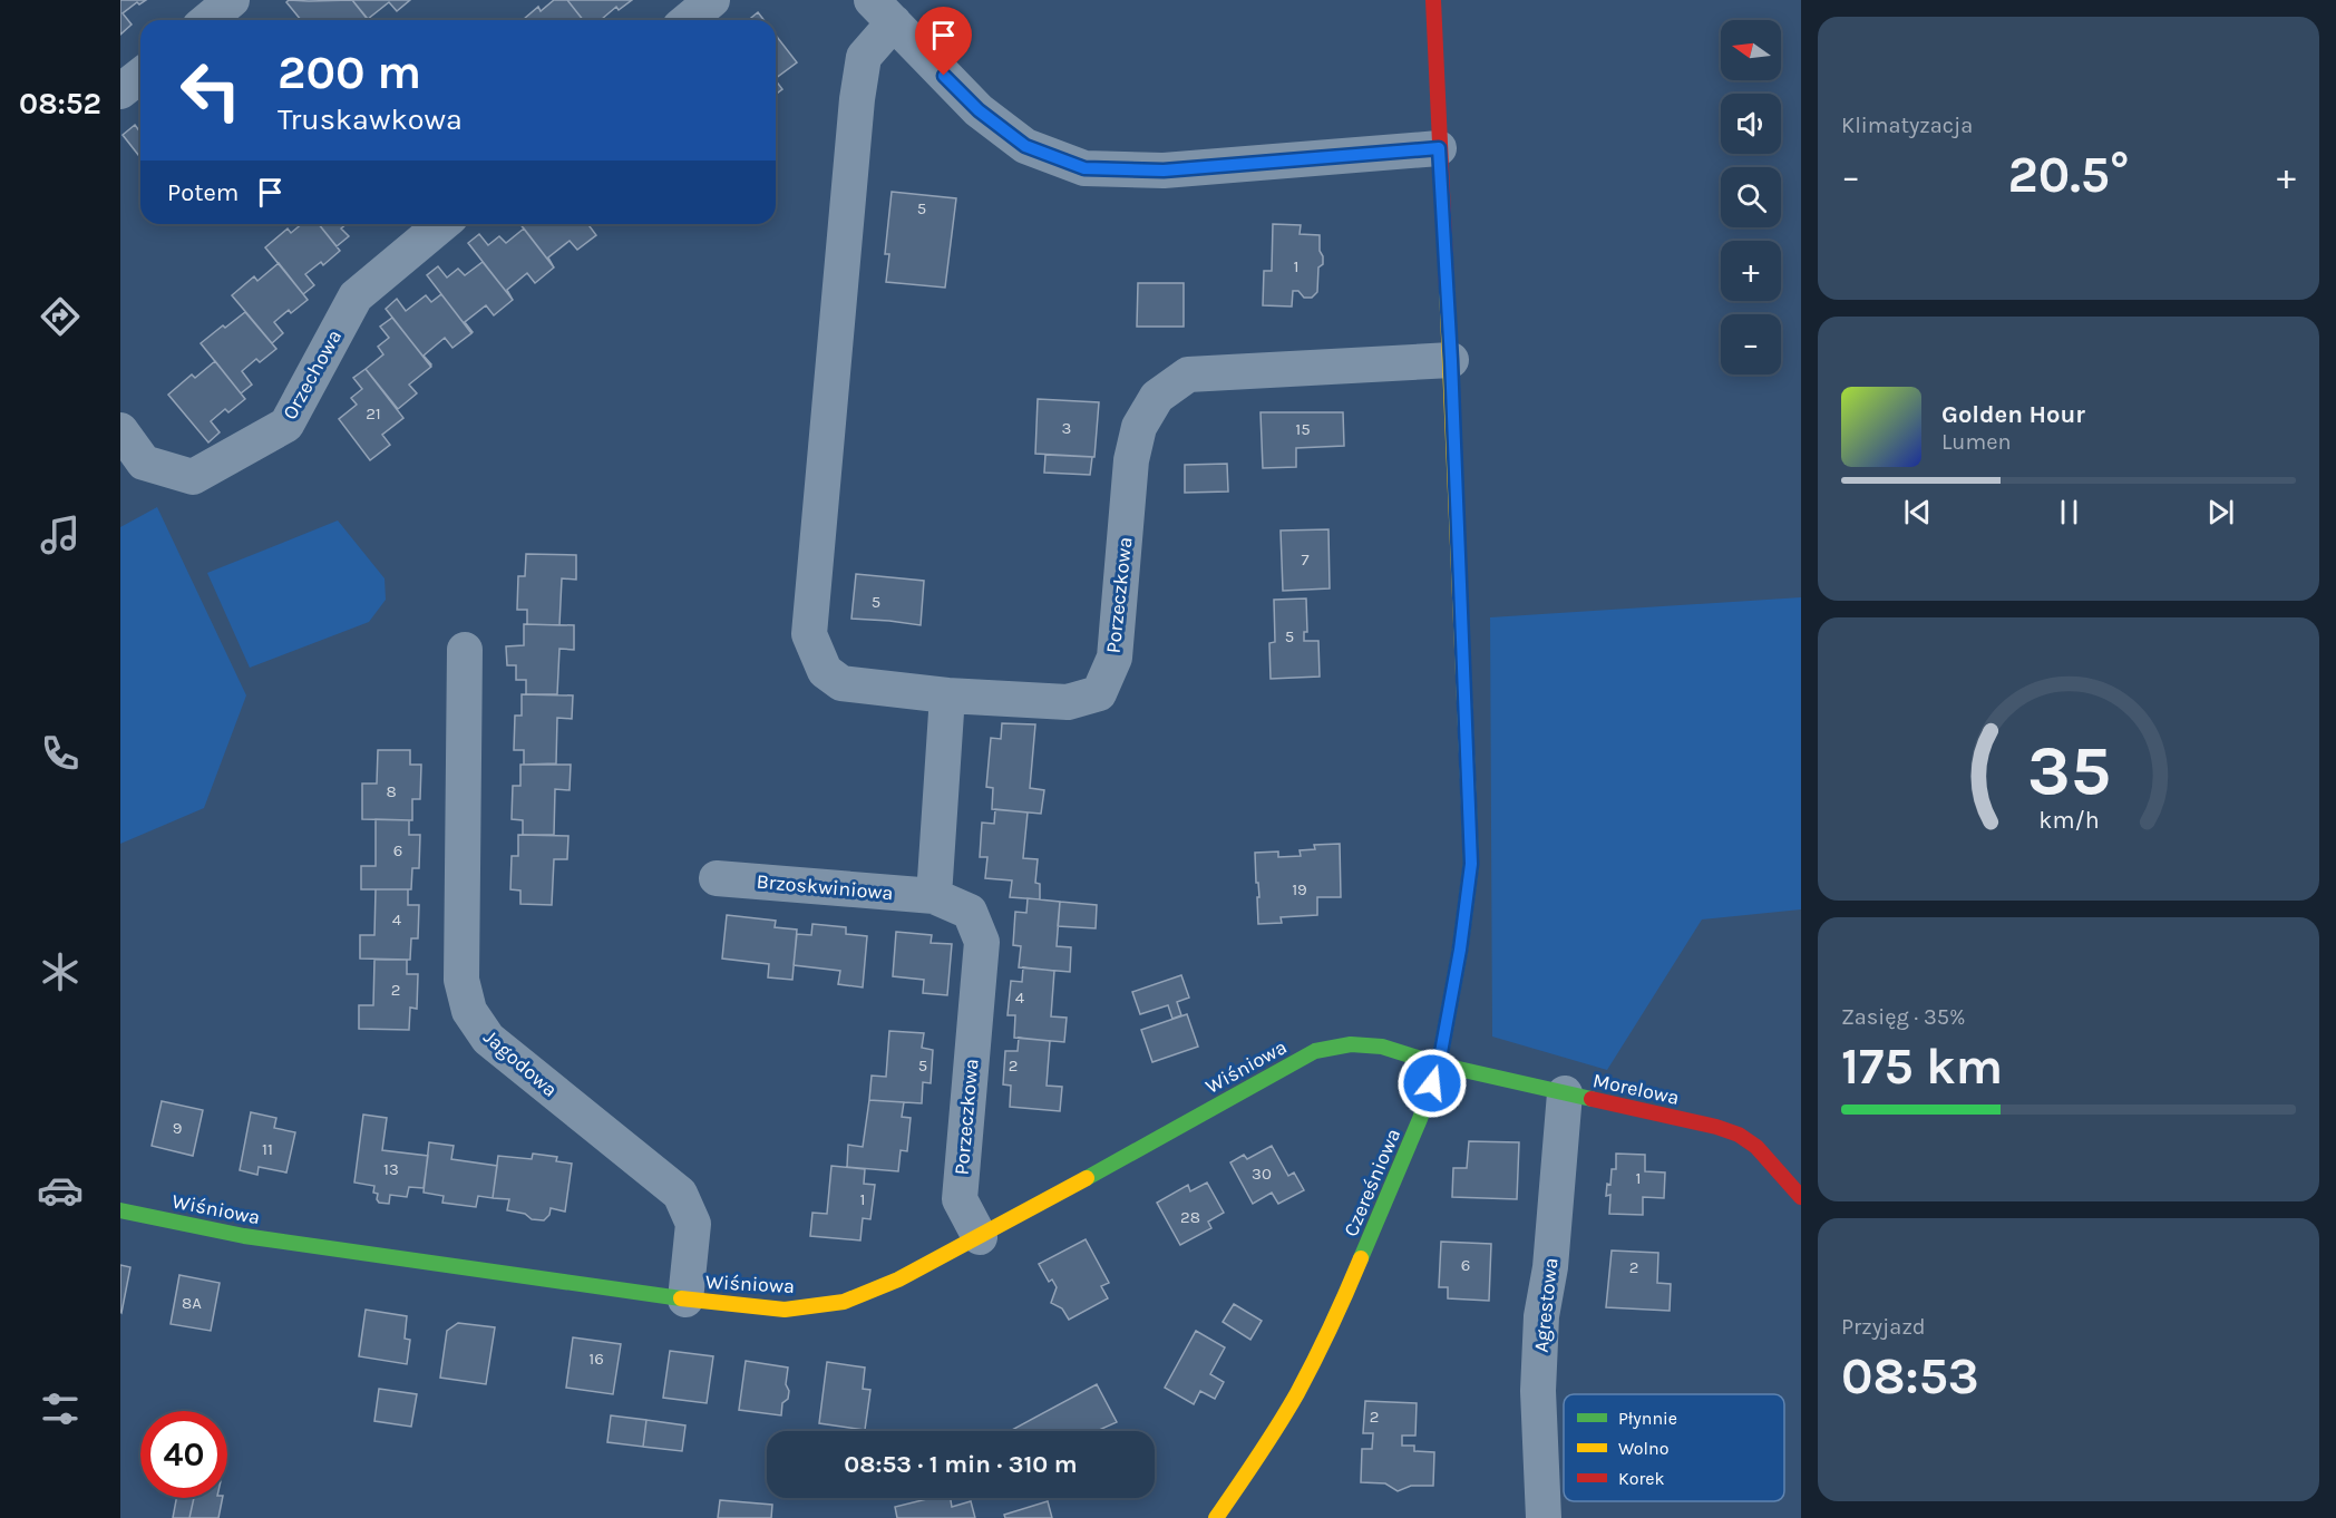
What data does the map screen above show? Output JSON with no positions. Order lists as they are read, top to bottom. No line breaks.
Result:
{"streets":{"street":["Orzechowa","Porzeczkowa","Brzoskwiniowa","Jagodowa","Wiśniowa","Morelowa","Czereśniowa","Agrestowa"]},"crossings":[["Porzeczkowa","Brzoskwiniowa"],["Porzeczkowa","Wiśniowa"],["Porzeczkowa","Czereśniowa"],["Jagodowa","Wiśniowa"],["Wiśniowa","Morelowa"],["Wiśniowa","Czereśniowa"],["Morelowa","Czereśniowa"],["Morelowa","Agrestowa"]],"house_numbers":["5","1","21","3","15","7","5","5","8","6","19","4","2","4","5","2","9","11","13","30","1","1","28","6","2","8A","16","2"],"legend":["Płynnie","Wolno","Korek"],"north":"left","page":{"tabs":"08:52","tile":["Klimatyzacja",["Zasięg · 35%","175 km"],["Przyjazd","08:53"]],"map_buttons":["+","−"],"turn":["200 m","Truskawkowa"],"heat":["−","20.5°","+"],"then":"Potem","song":["Golden Hour","Lumen"],"limit":"40","trip":"08:53 · 1 min · 310 m","gauge":["35","km/h"]}}
